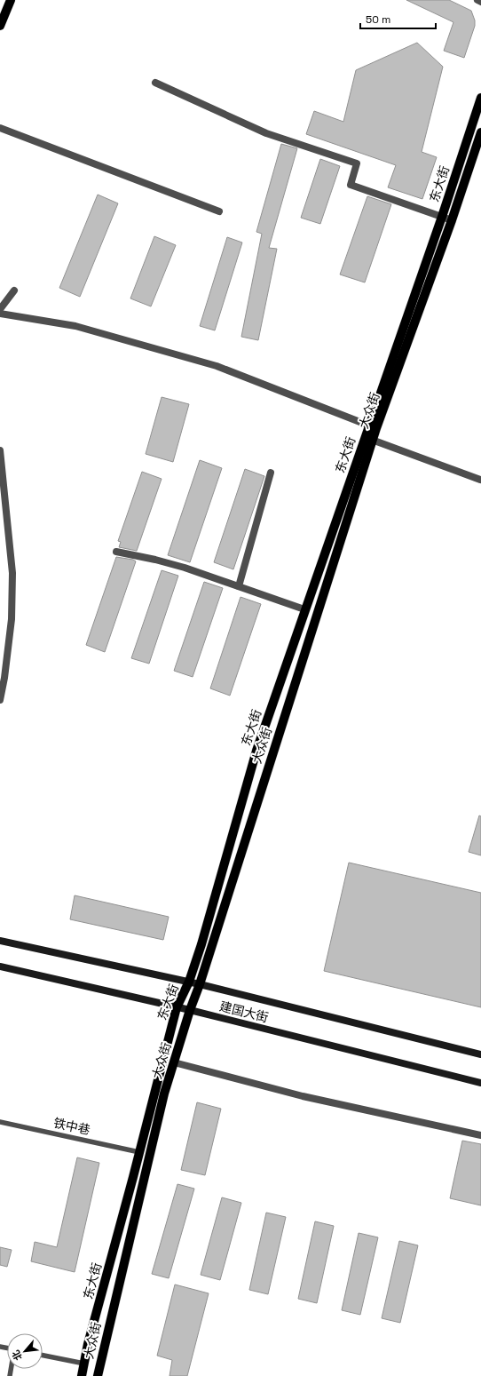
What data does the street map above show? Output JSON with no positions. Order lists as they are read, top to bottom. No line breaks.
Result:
{"streets":{"main road":["东大街","大众街"],"street":["建国大街"],"lane":["铁中巷"]},"crossings":[["东大街","大众街"],["东大街","建国大街"],["东大街","铁中巷"],["大众街","建国大街"]],"scale_bar":"50 m","north":"bottom left"}
